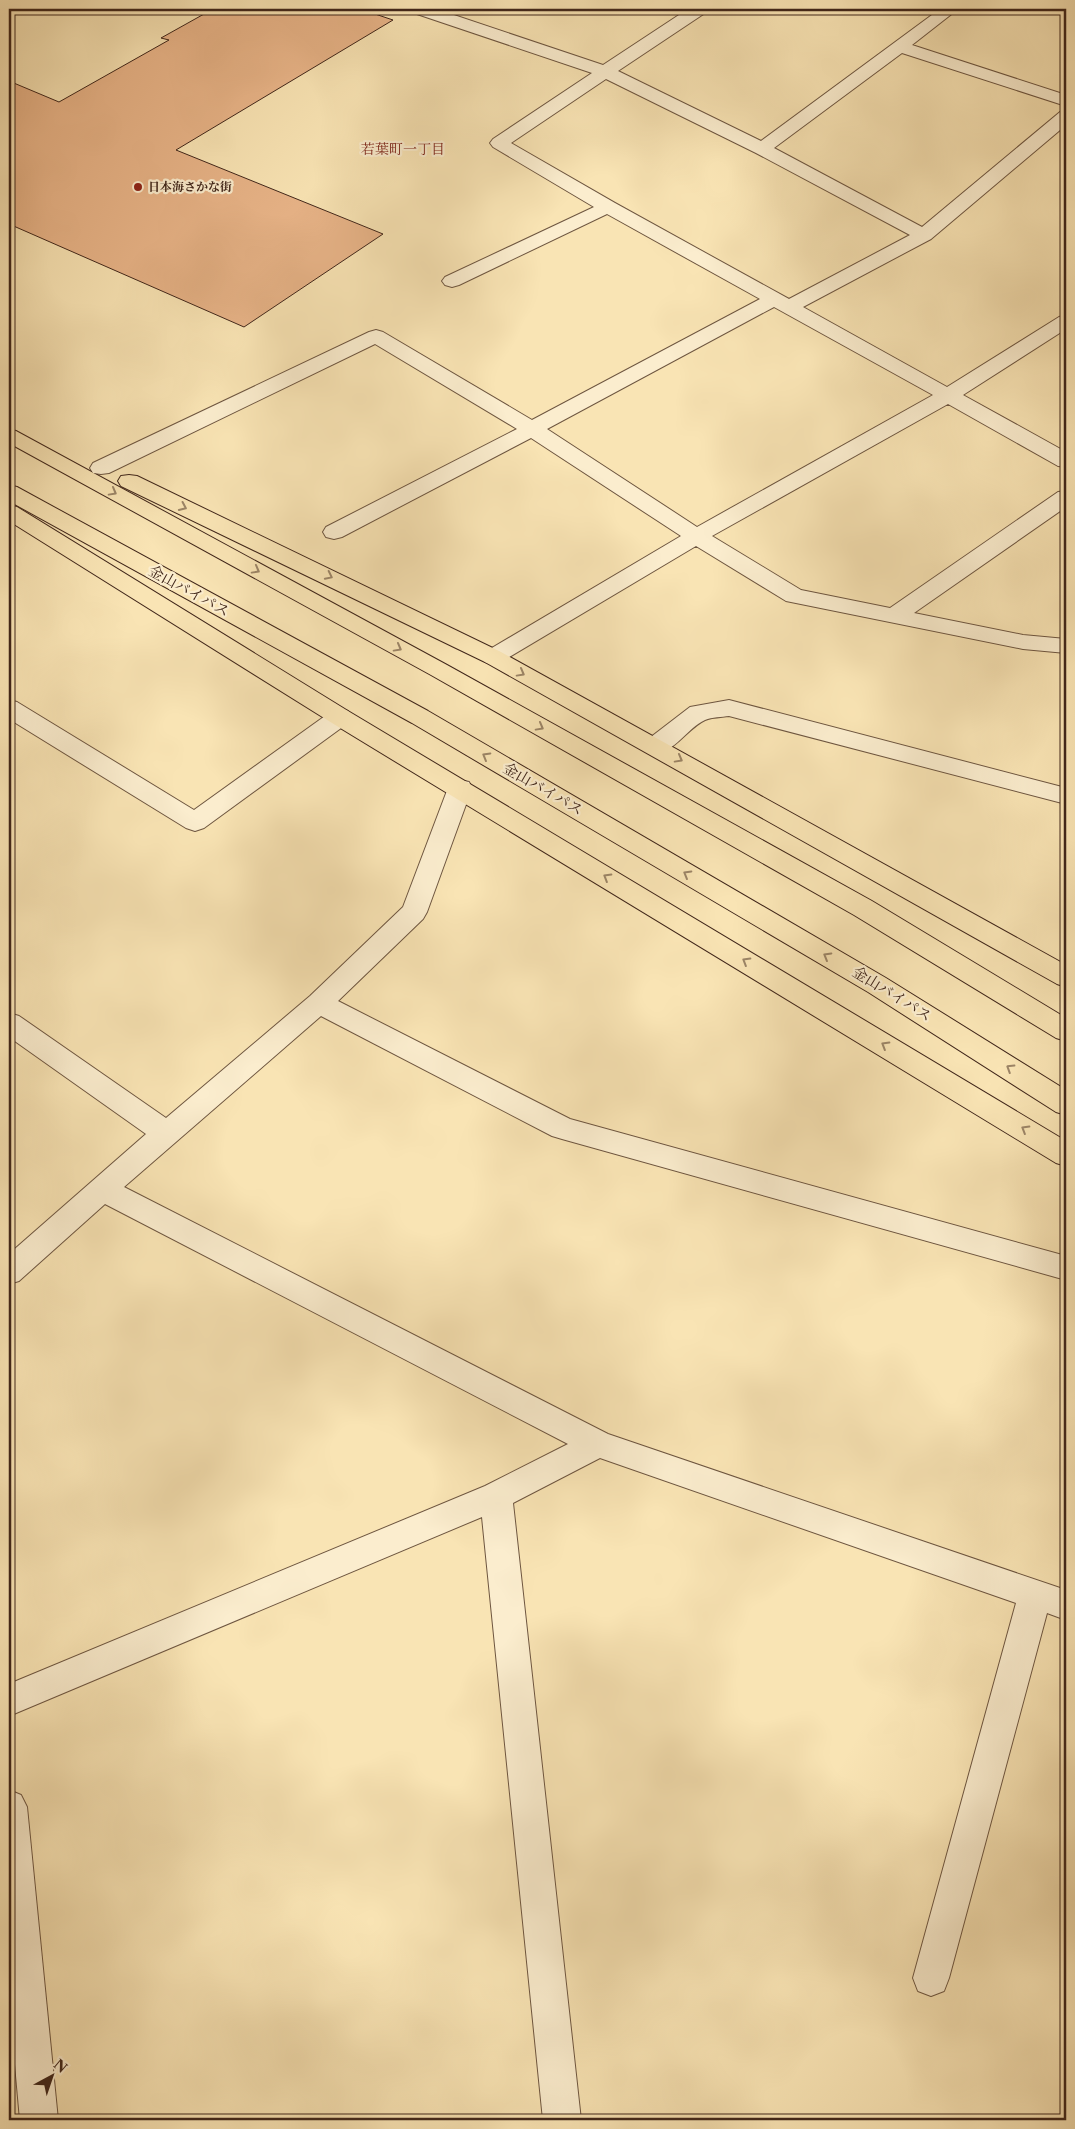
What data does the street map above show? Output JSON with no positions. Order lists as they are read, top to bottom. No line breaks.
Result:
{"streets":{"highway":["金山バイパス"]},"districts":["若葉町一丁目"],"places":["日本海さかな街"],"north":"top right"}
